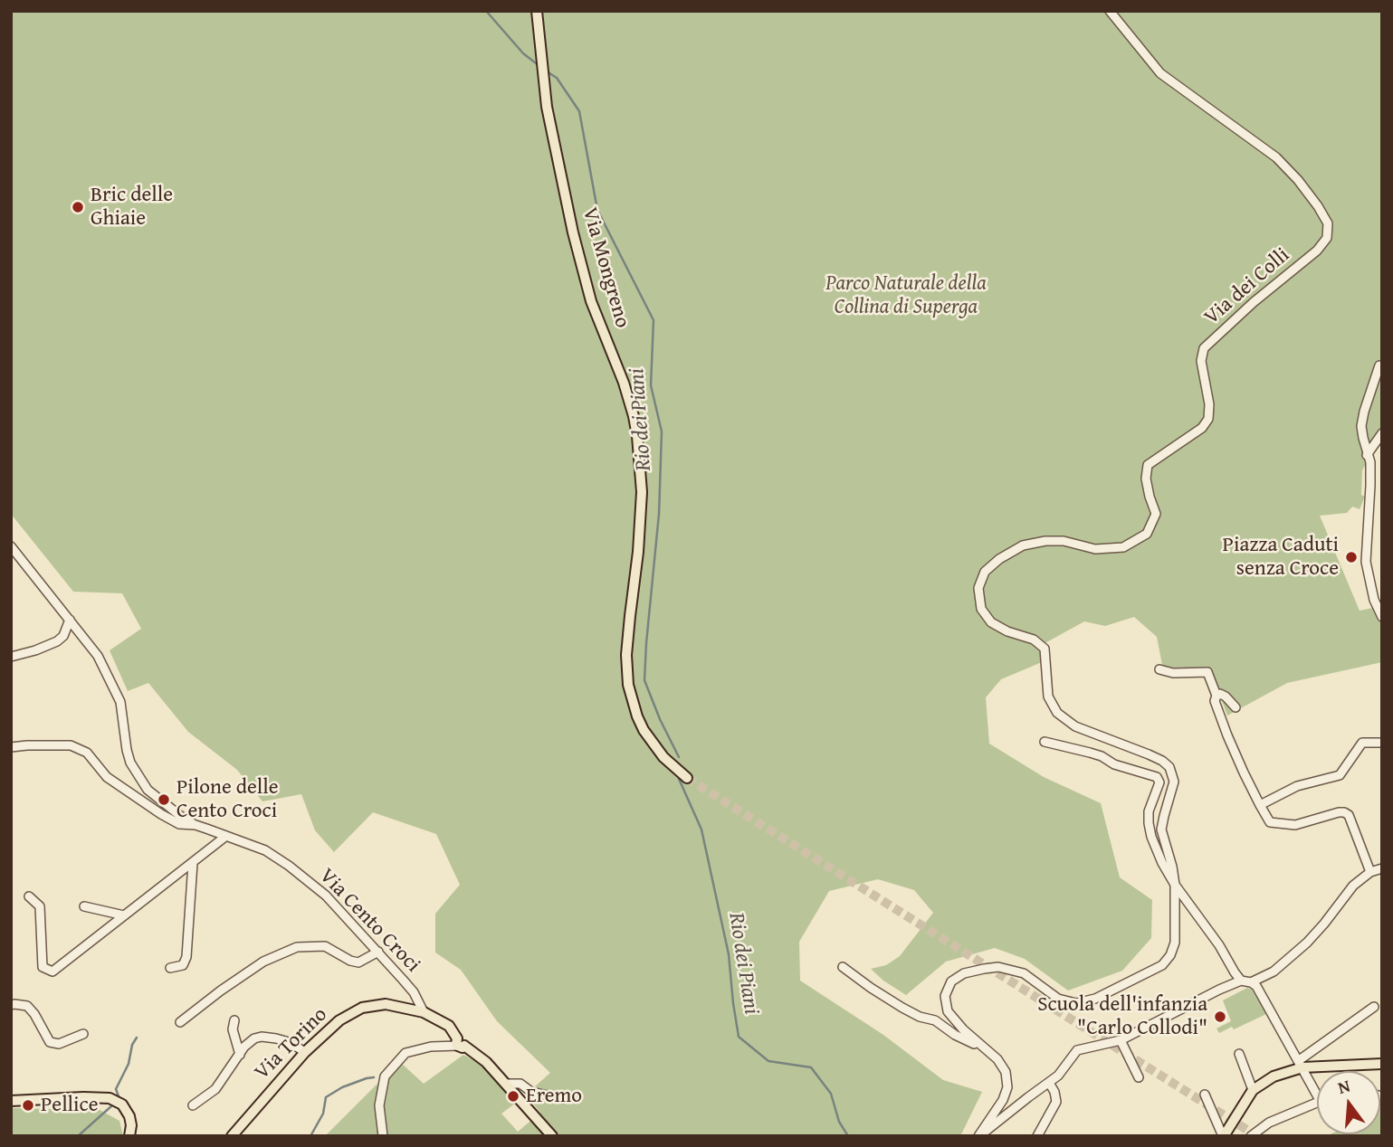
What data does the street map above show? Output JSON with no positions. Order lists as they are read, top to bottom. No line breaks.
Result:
{"streets":{"main road":["Via Mongreno","Via Torino"],"street":["Via dei Colli","Via Cento Croci"]},"crossings":[["Via Cento Croci","Via Torino"]],"water":["Rio dei Piani"],"parks":["Parco Naturale della Collina di Superga"],"places":["Bric delle Ghiaie","Piazza Caduti senza Croce","Pilone delle Cento Croci","Scuola dell'infanzia \"Carlo Collodi\"","Eremo","Pellice"],"north":"top"}
